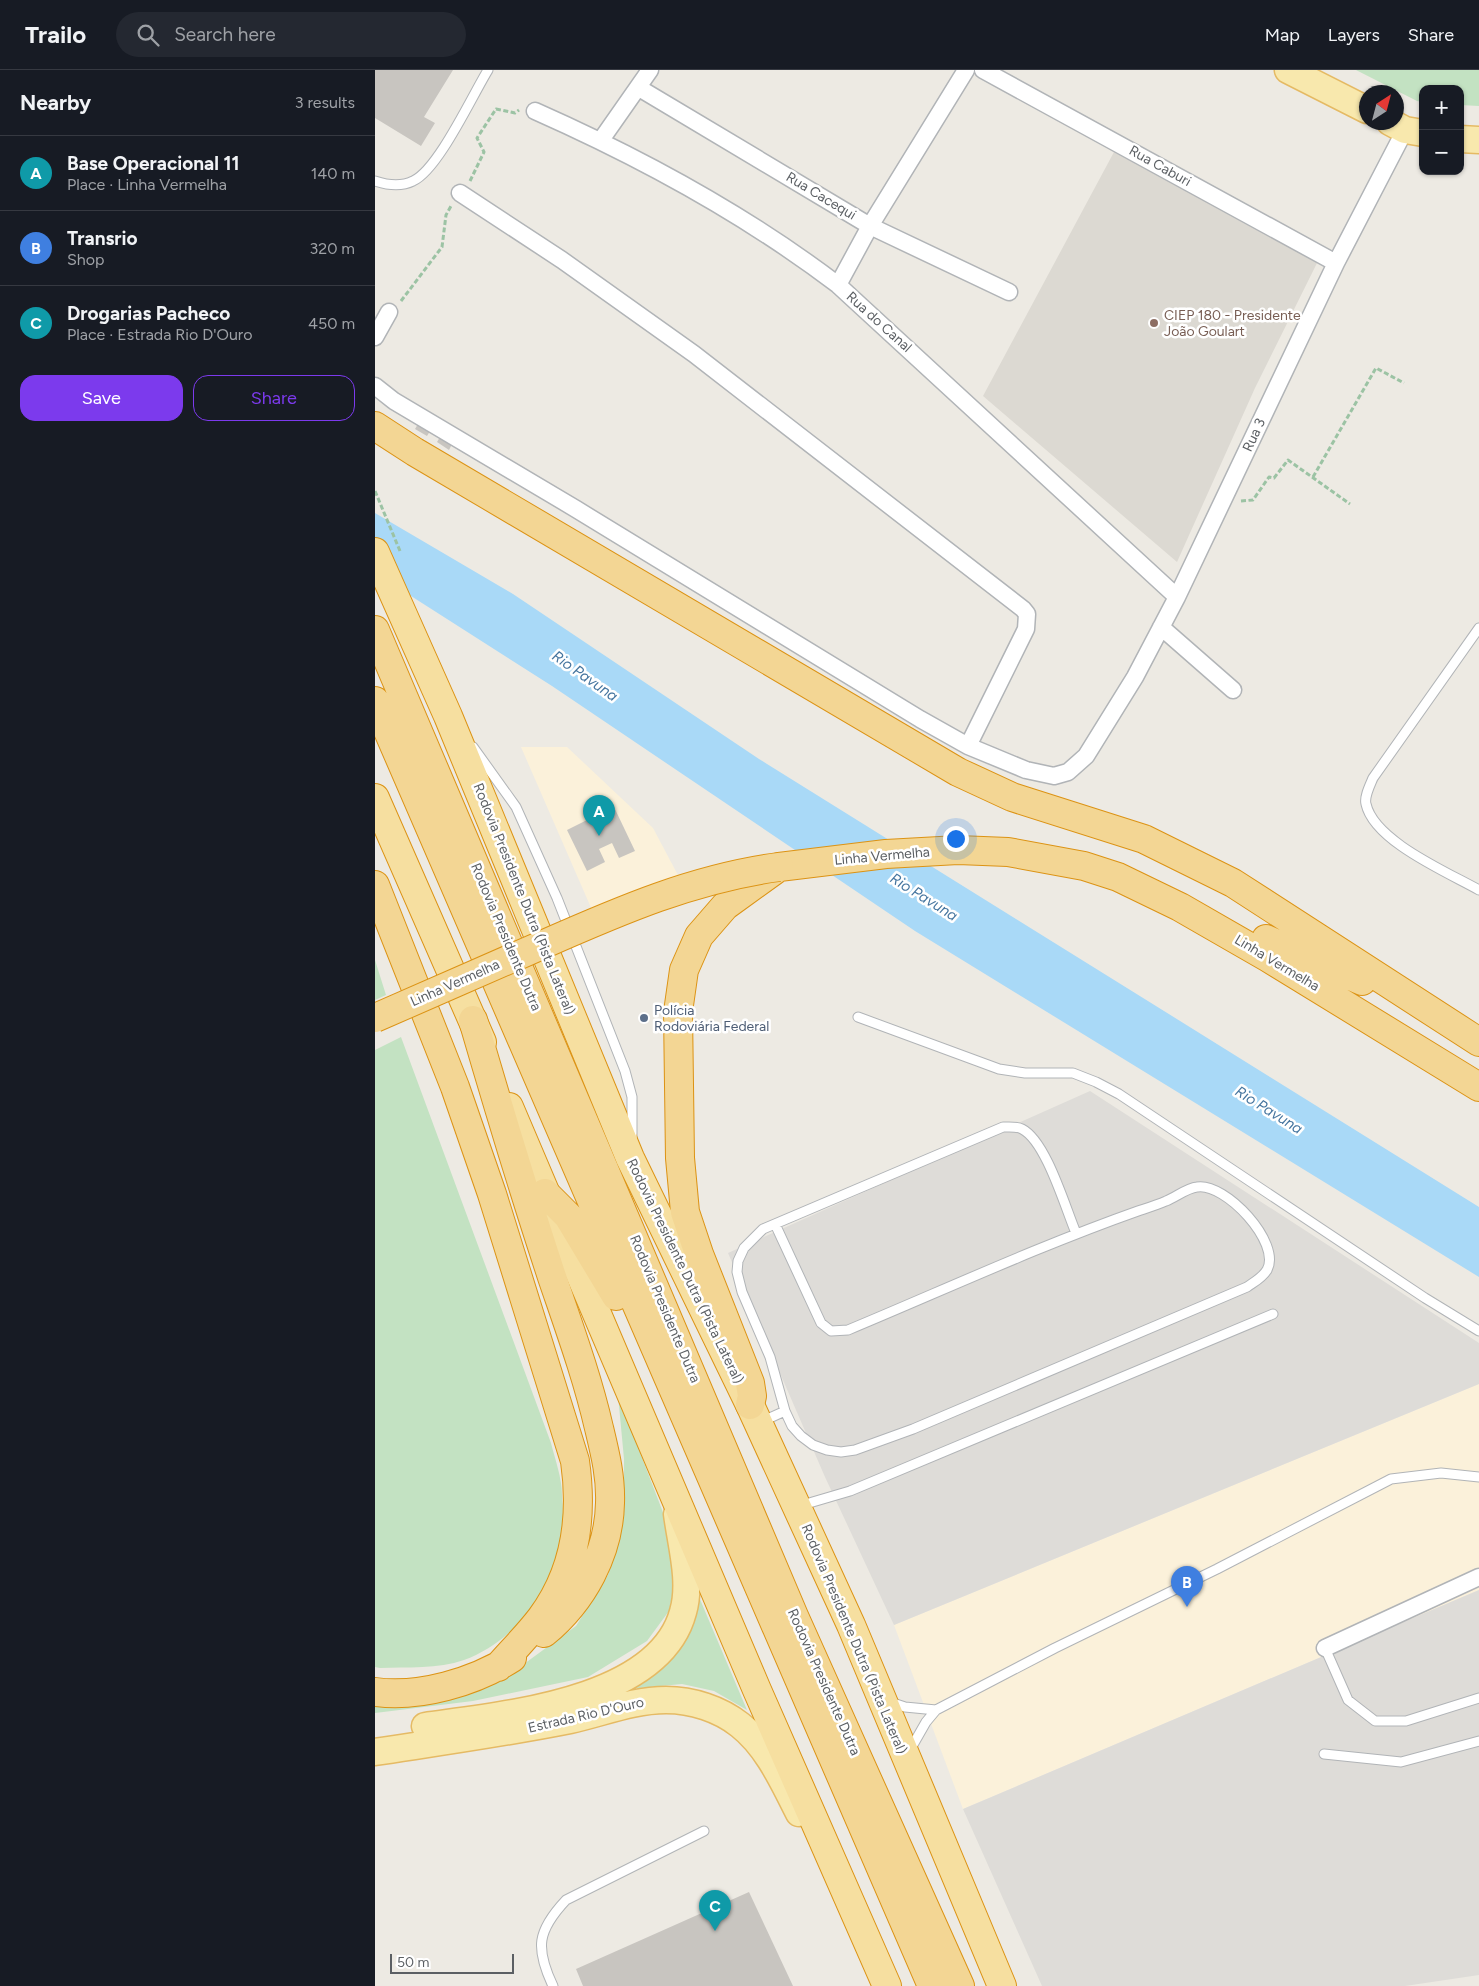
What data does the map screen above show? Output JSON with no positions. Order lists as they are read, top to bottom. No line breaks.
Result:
{"streets":{"highway":["Linha Vermelha","Rodovia Presidente Dutra (Pista Lateral)","Rodovia Presidente Dutra"],"main road":["Estrada Rio D'Ouro"],"street":["Rua Caburi","Rua Cacequi","Rua do Canal","Rua 3"]},"crossings":[["Rua Caburi","Rua 3"],["Rua do Canal","Rua 3"]],"water":["Rio Pavuna"],"places":["CIEP 180 - Presidente João Goulart","Polícia Rodoviária Federal"],"scale_bar":"50 m","north":"top right","page":{"header":"Trailo","search":"Search here","nav":["Map","Layers","Share"],"heading":["Nearby","3 results"],"map_buttons":["+","−"],"list":[{"mark":"A","name":"Base Operacional 11","note":"Place · Linha Vermelha","value":"140 m"},{"mark":"B","name":"Transrio","note":"Shop","value":"320 m"},{"mark":"C","name":"Drogarias Pacheco","note":"Place · Estrada Rio D'Ouro","value":"450 m"}],"buttons":["Save","Share"],"pins":["A","B","C"],"scale":"50 m"}}
